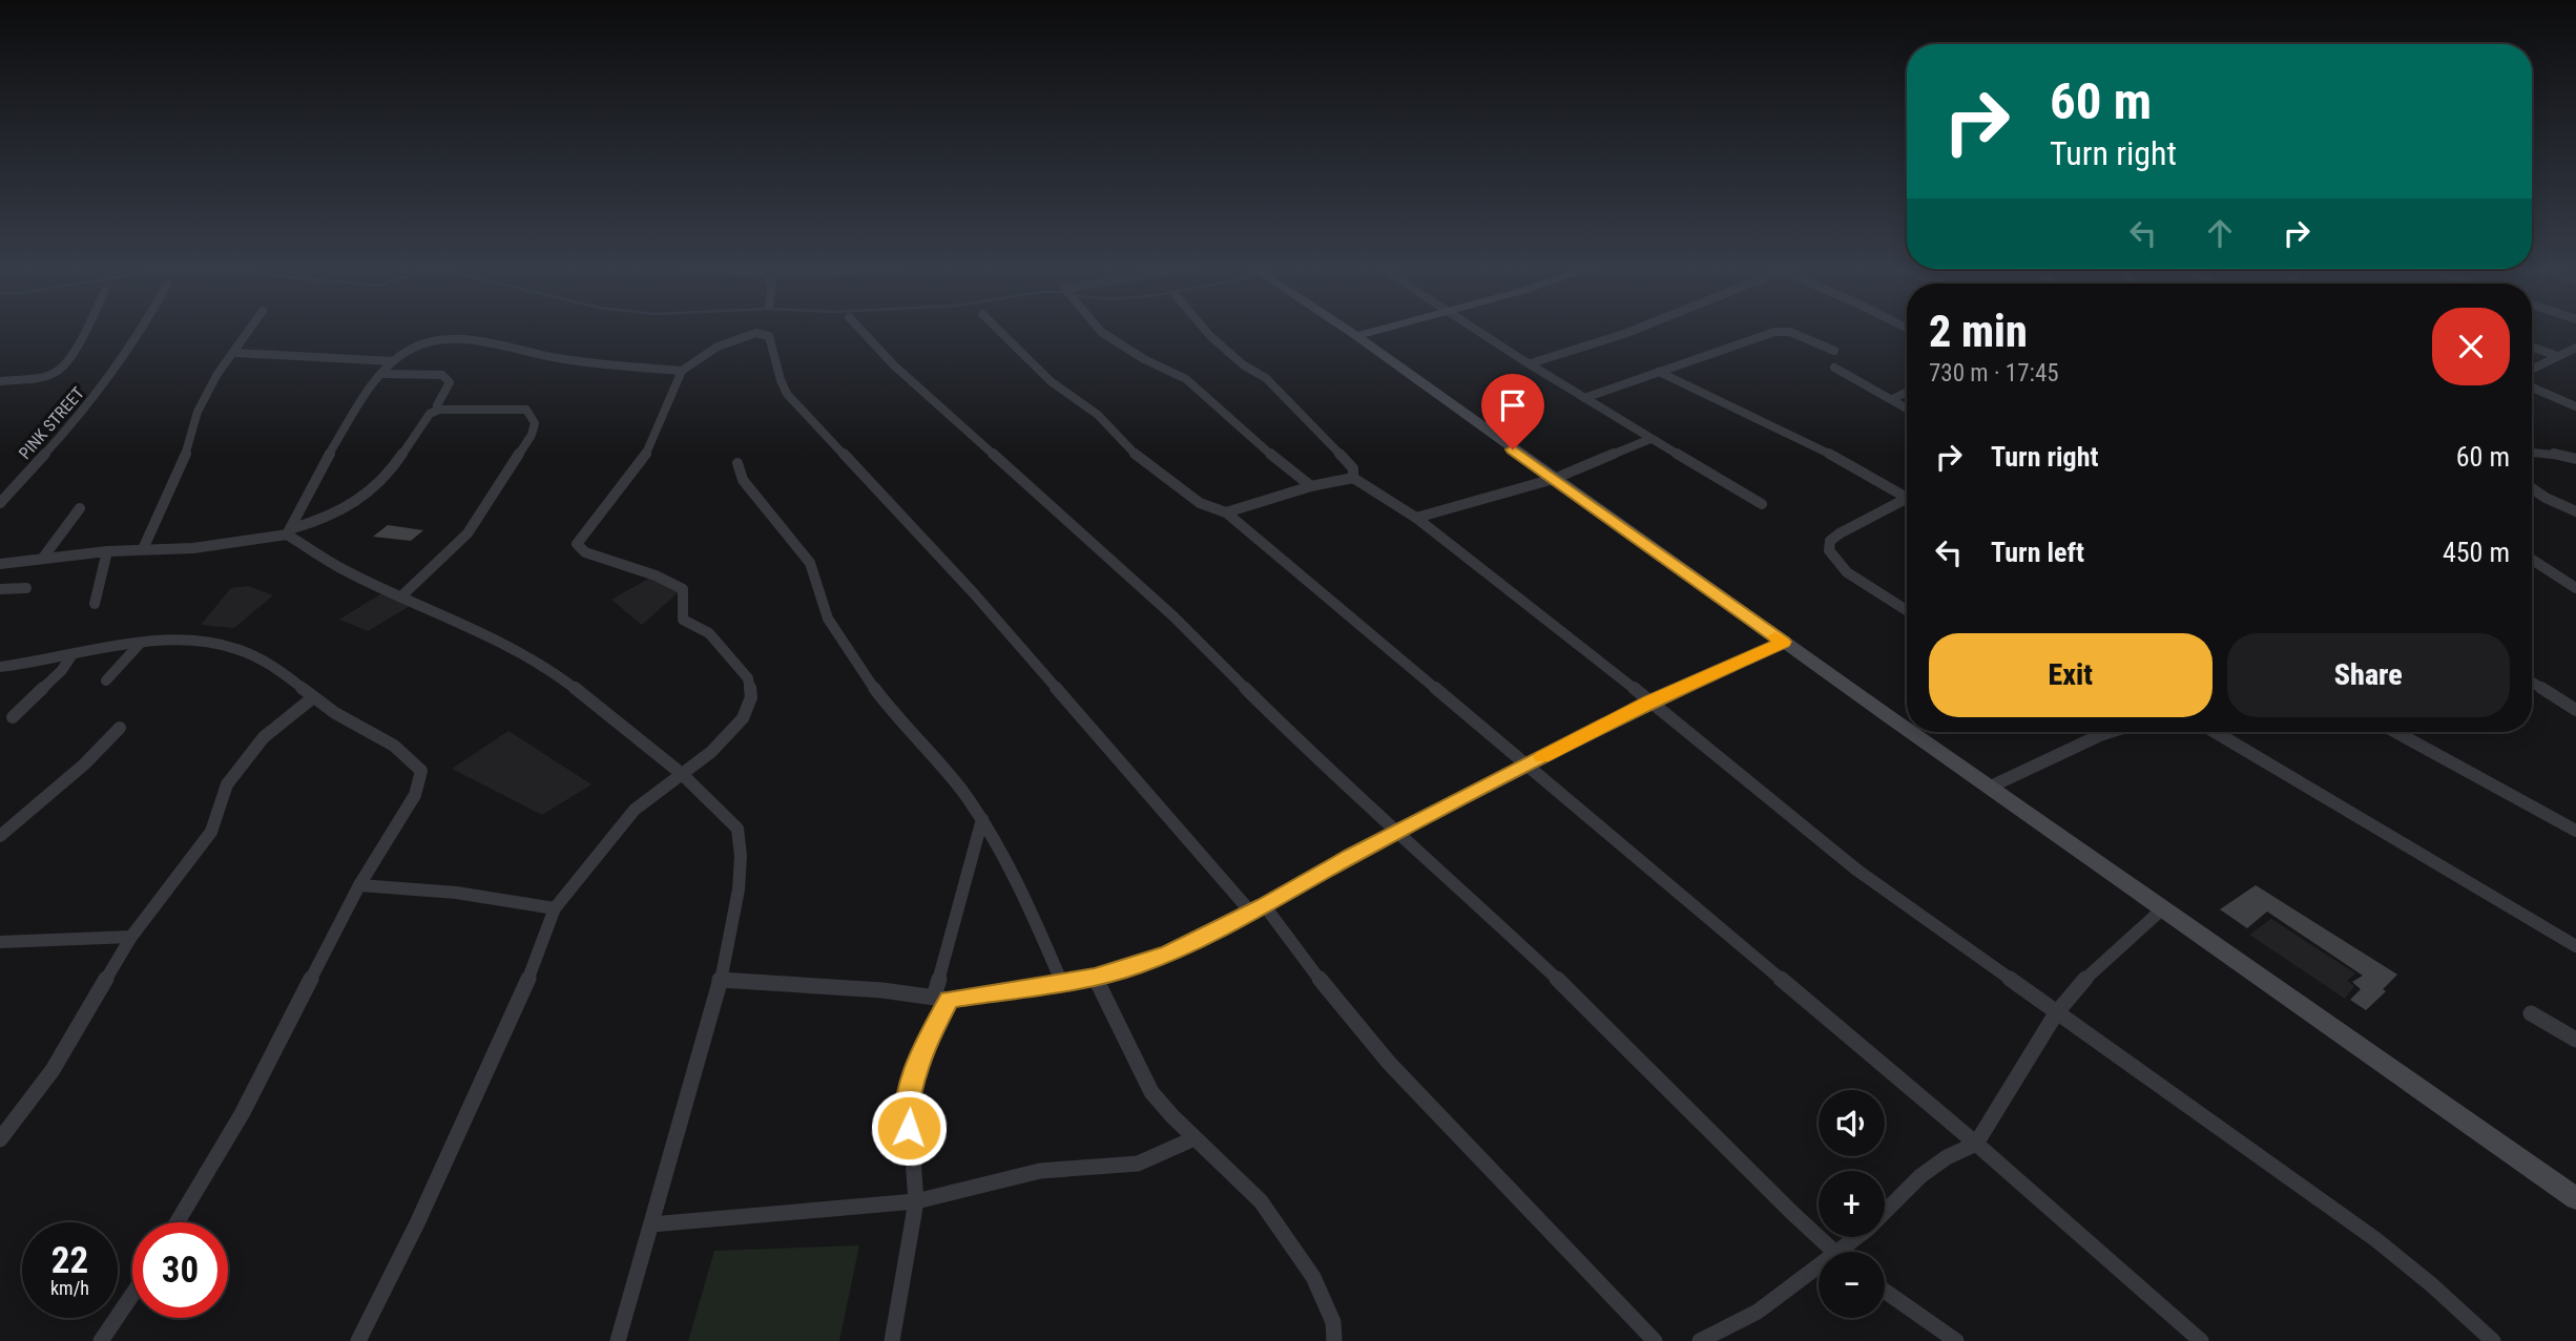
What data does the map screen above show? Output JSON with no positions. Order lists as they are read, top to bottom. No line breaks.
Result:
{"streets":{"street":["PINK STREET"]},"page":{"turn":["60 m","Turn right"],"heading":["2 min","730 m · 17:45"],"list":[{"name":"Turn right","value":"60 m"},{"name":"Turn left","value":"450 m"}],"buttons":["Exit","Share"],"map_buttons":["+","−"],"speed":"22 km/h","limit":"30"}}
